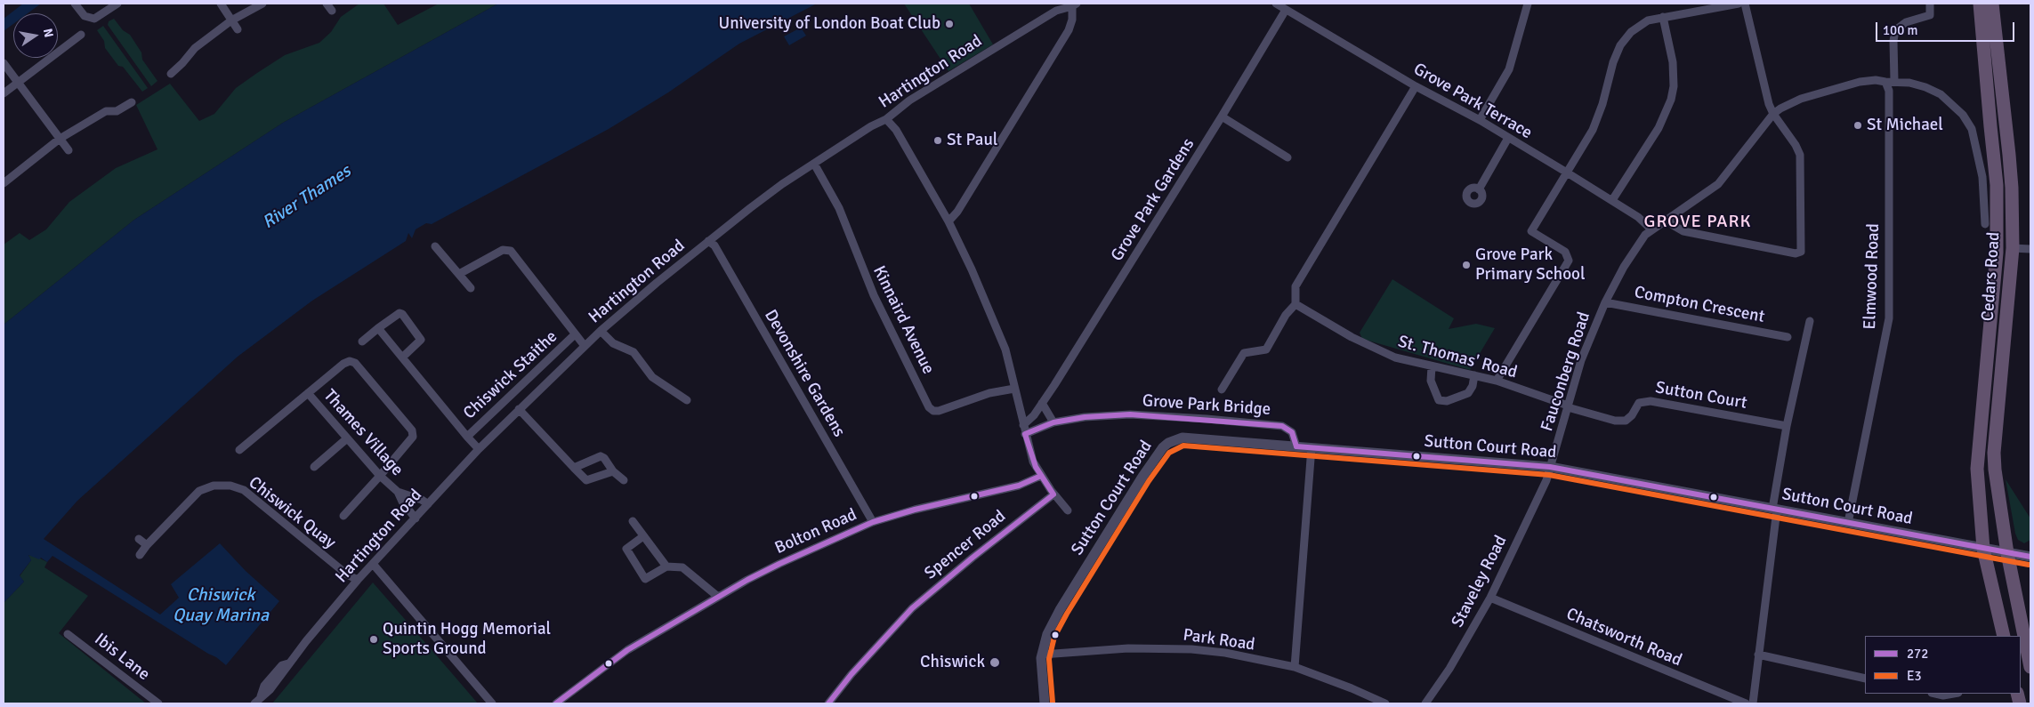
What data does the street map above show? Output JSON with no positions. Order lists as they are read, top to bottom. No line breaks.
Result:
{"streets":{"highway":["Cedars Road"],"street":["Hartington Road","Grove Park Terrace","Grove Park Gardens","Elmwood Road","Compton Crescent","Kinnaird Avenue","St. Thomas' Road","Fauconberg Road","Devonshire Gardens","Chiswick Staithe","Sutton Court","Grove Park Bridge","Thames Village","Sutton Court Road","Chiswick Quay","Bolton Road","Spencer Road","Staveley Road","Chatsworth Road","Park Road","Ibis Lane"]},"crossings":[["Hartington Road","Kinnaird Avenue"],["Hartington Road","Devonshire Gardens"],["Hartington Road","Chiswick Staithe"],["Hartington Road","Thames Village"],["Hartington Road","Chiswick Quay"],["Grove Park Terrace","Grove Park Gardens"],["Grove Park Terrace","Fauconberg Road"],["Elmwood Road","Sutton Court Road"],["Cedars Road","Sutton Court Road"],["Compton Crescent","Fauconberg Road"],["St. Thomas' Road","Fauconberg Road"],["St. Thomas' Road","Sutton Court"],["Fauconberg Road","Sutton Court"],["Fauconberg Road","Sutton Court Road"],["Fauconberg Road","Staveley Road"],["Devonshire Gardens","Bolton Road"],["Grove Park Bridge","Sutton Court Road"],["Sutton Court Road","Staveley Road"],["Sutton Court Road","Park Road"],["Staveley Road","Chatsworth Road"]],"districts":["GROVE PARK"],"water":["River Thames","Chiswick Quay Marina"],"places":["University of London Boat Club","St Michael","St Paul","Grove Park Primary School","Quintin Hogg Memorial Sports Ground","Chiswick"],"lines":["transit line 272","transit line E3"],"legend":["272","E3"],"scale_bar":"100 m","north":"right"}
